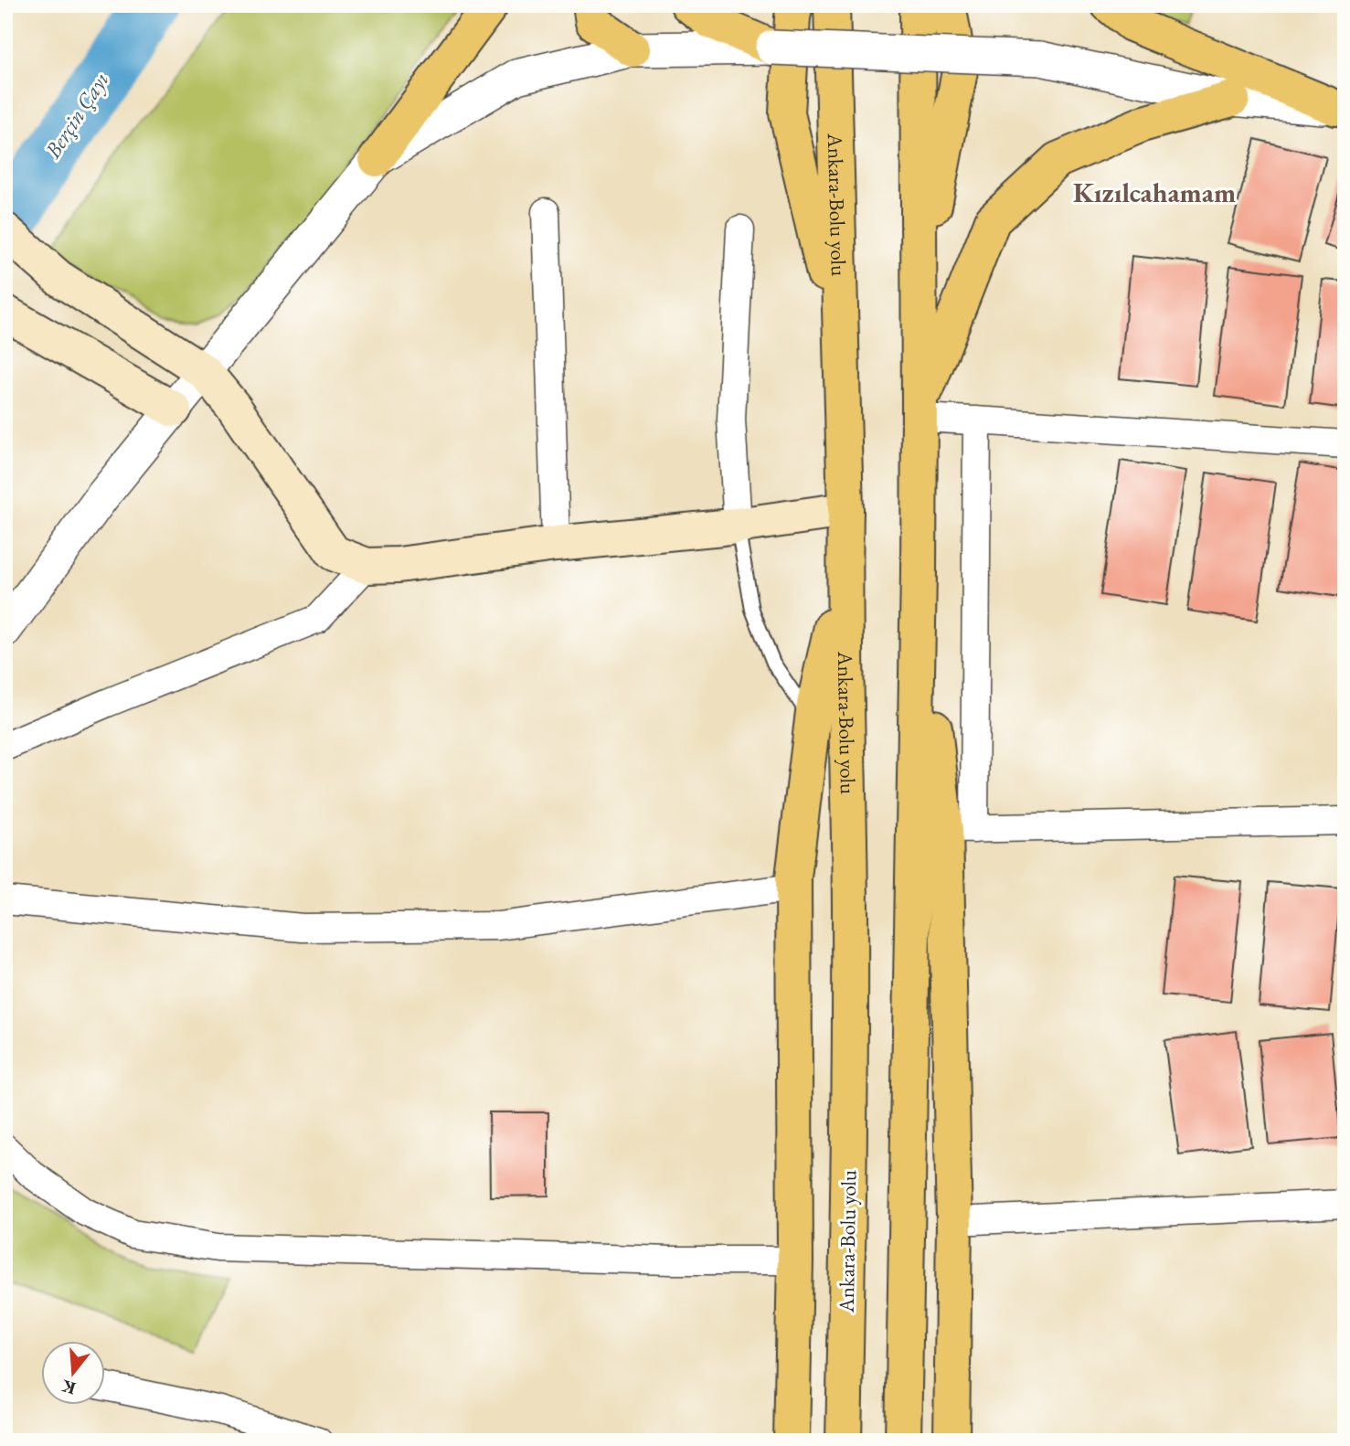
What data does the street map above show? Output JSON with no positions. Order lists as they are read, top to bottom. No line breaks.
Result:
{"streets":{"highway":["Ankara-Bolu yolu"]},"districts":["Kızılcahamam"],"water":["Berçin Çayı"],"north":"bottom"}
